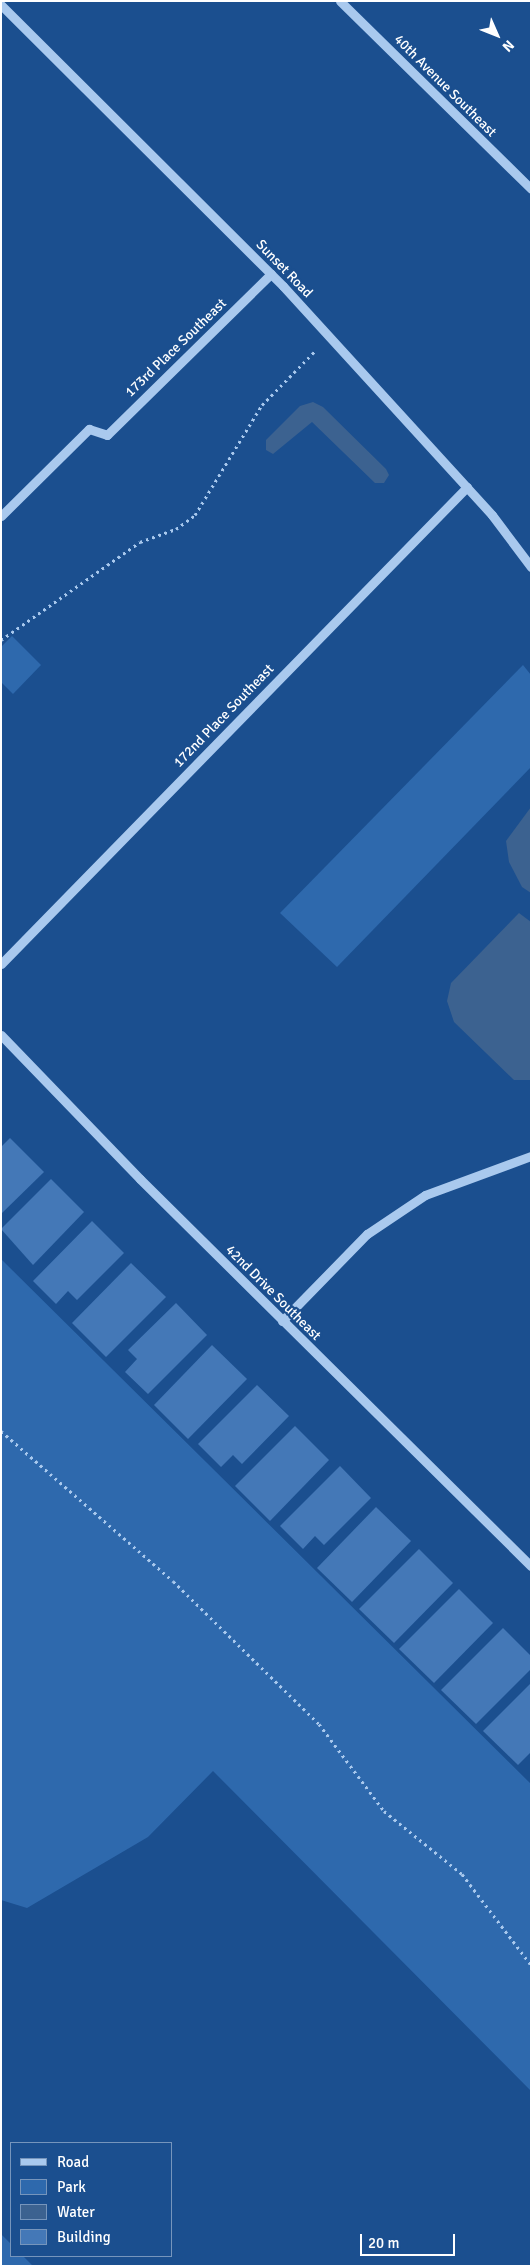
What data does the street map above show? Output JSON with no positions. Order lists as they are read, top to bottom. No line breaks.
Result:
{"streets":{"street":["40th Avenue Southeast","Sunset Road","173rd Place Southeast","172nd Place Southeast","42nd Drive Southeast"]},"crossings":[["Sunset Road","173rd Place Southeast"],["Sunset Road","172nd Place Southeast"]],"legend":["Road","Park","Water","Building"],"scale_bar":"20 m","north":"bottom right"}
